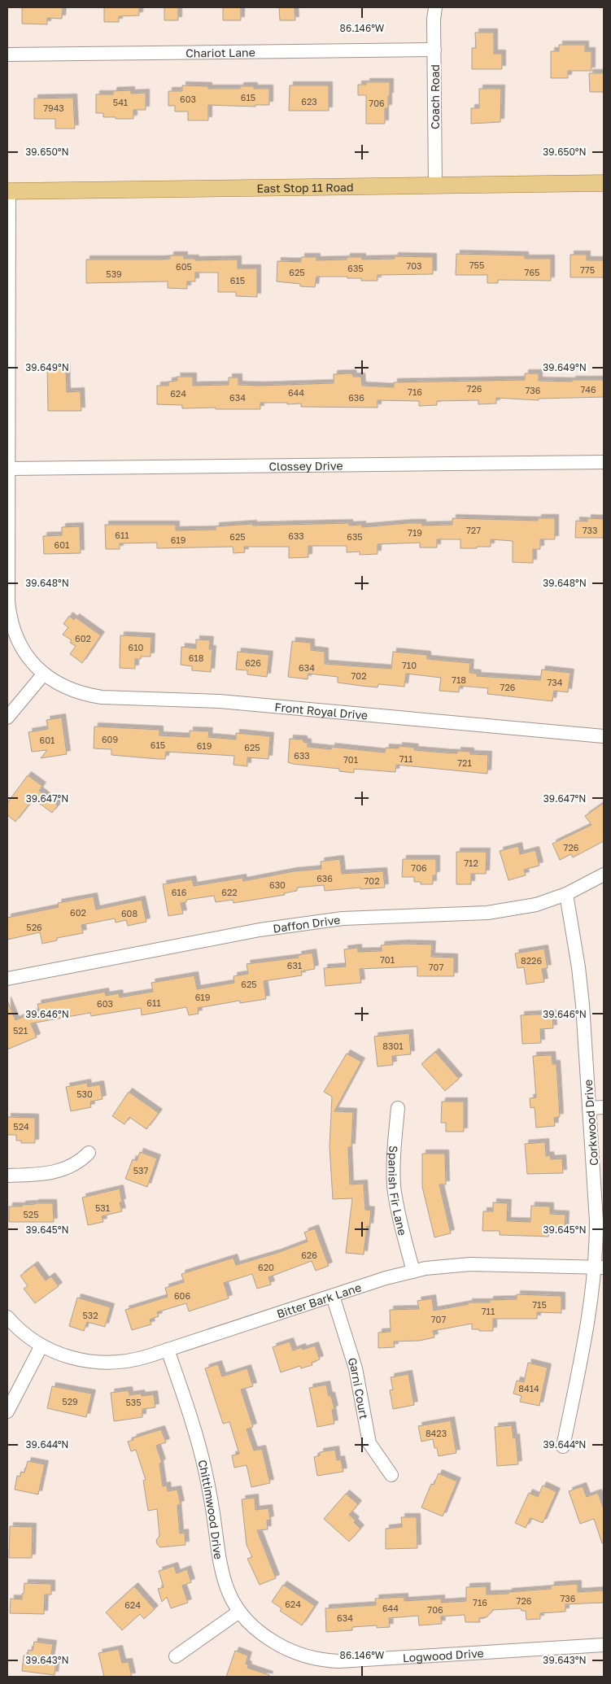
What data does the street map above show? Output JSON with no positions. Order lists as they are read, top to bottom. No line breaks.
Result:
{"streets":{"main road":["East Stop 11 Road"],"street":["Chariot Lane","Coach Road","Clossey Drive","Front Royal Drive","Daffon Drive","Corkwood Drive","Spanish Fir Lane","Bitter Bark Lane","Garni Court","Chittimwood Drive","Logwood Drive"]},"crossings":[["Chariot Lane","Coach Road"],["Coach Road","East Stop 11 Road"],["East Stop 11 Road","Front Royal Drive"],["Clossey Drive","Front Royal Drive"],["Daffon Drive","Corkwood Drive"],["Corkwood Drive","Bitter Bark Lane"],["Spanish Fir Lane","Bitter Bark Lane"],["Bitter Bark Lane","Garni Court"],["Bitter Bark Lane","Chittimwood Drive"],["Chittimwood Drive","Logwood Drive"]],"house_numbers":["615","603","623","541","706","7943","755","703","605","635","775","625","765","539","615","726","746","736","716","644","624","634","636","727","733","719","611","633","625","635","619","601","602","610","618","626","710","634","702","718","734","726","609","601","615","619","625","633","711","701","721","726","712","706","636","702","630","616","622","602","608","526","701","8226","631","707","625","619","611","603","521","8301","530","524","537","531","525","626","620","606","715","711","532","707","8414","529","535","8423","736","726","716","624","624","644","706","634"],"coordinates":["86.146°W","39.650°N","39.649°N","39.648°N","39.647°N","39.646°N","39.645°N","39.644°N","39.643°N"]}
